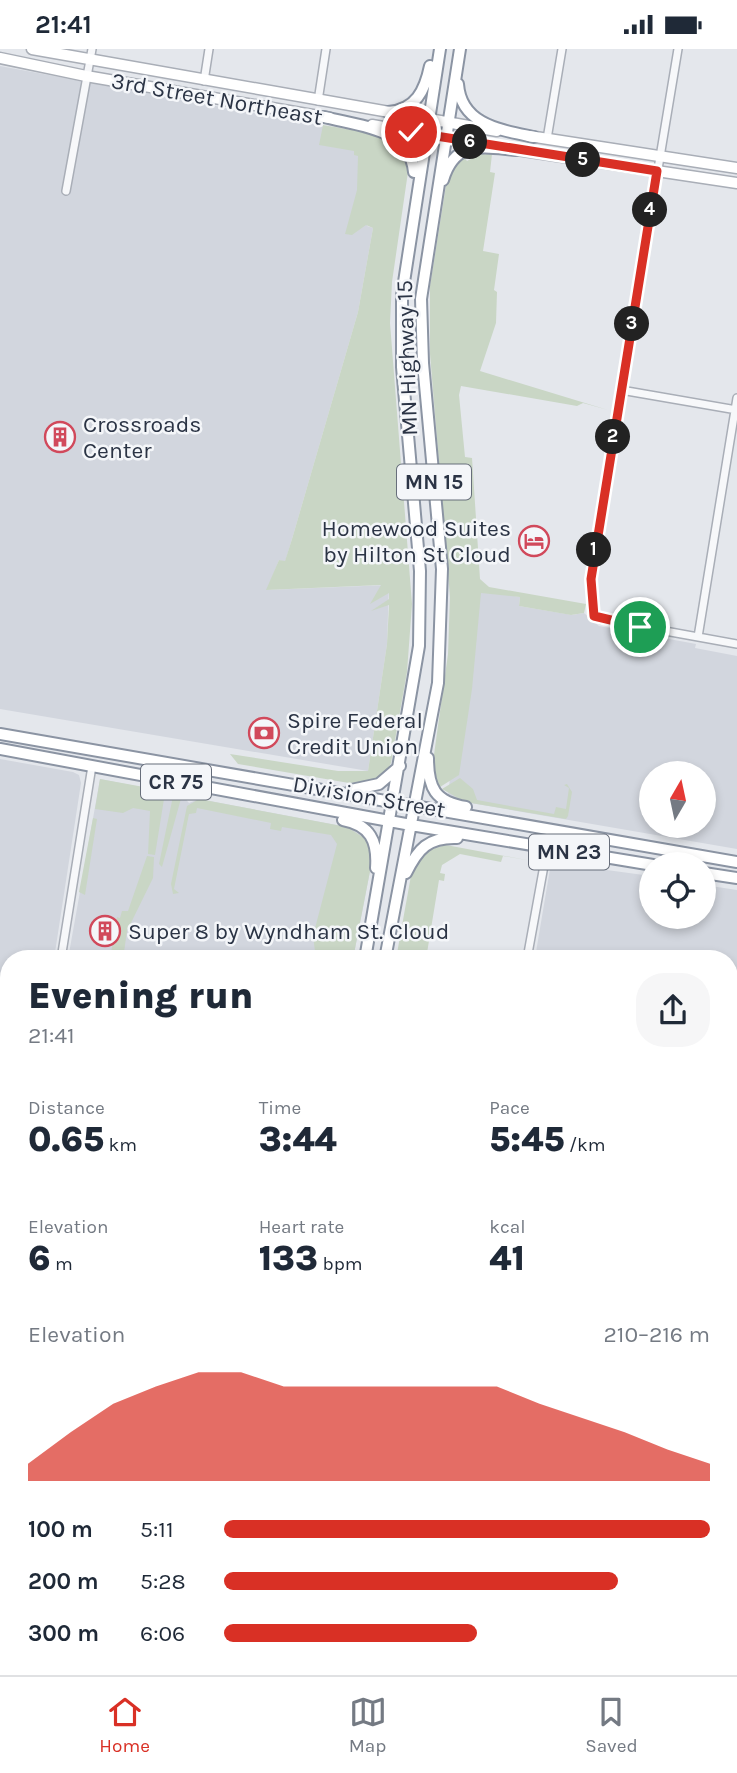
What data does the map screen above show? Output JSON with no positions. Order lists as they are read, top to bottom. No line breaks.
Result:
{"streets":{"main road":["3rd Street Northeast","MN Highway 15","MN 15","CR 75","Division Street","MN 23"]},"crossings":[["3rd Street Northeast","MN Highway 15"],["3rd Street Northeast","MN 15"],["MN Highway 15","MN 15"],["MN Highway 15","Division Street"]],"places":{"building":["Crossroads Center","Super 8 by Wyndham St. Cloud"],"hotel":["Homewood Suites by Hilton St Cloud"],"bank":["Spire Federal Credit Union"]},"north":"top","page":{"status":"21:41","pins":["6","5","4","3","2","1"],"heading":["Evening run","21:41"],"stats":[["Distance","0.65 km"],["Time","3:44"],["Pace","5:45 /km"],["Elevation","6 m"],["Heart rate","133 bpm"],["kcal","41"]],"chart":["Elevation","210–216 m"],"list":[{"name":"100 m","note":"5:11"},{"name":"200 m","note":"5:28"},{"name":"300 m","note":"6:06"}],"tabs":["Home","Map","Saved"]}}
